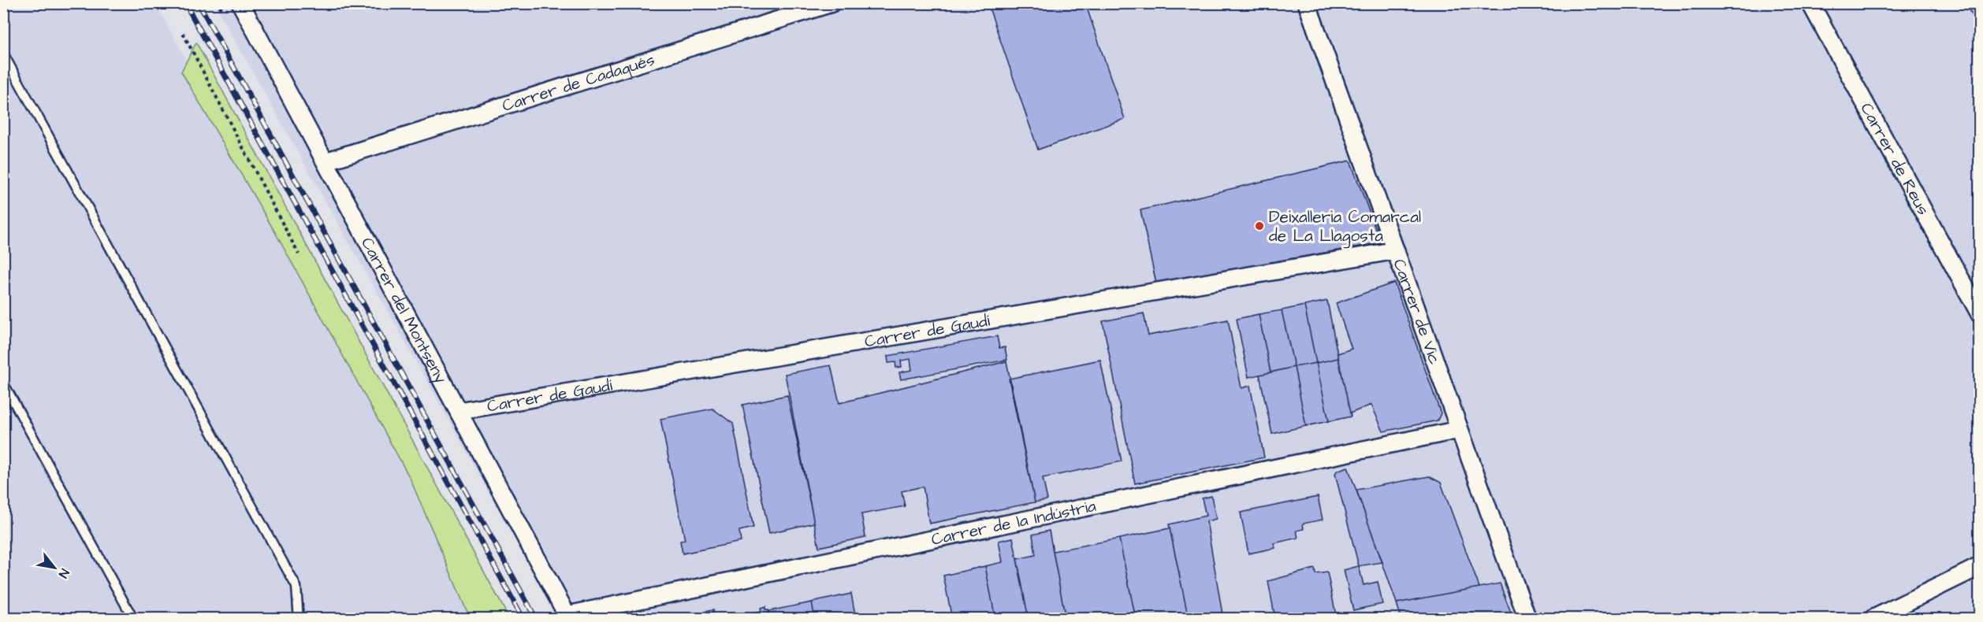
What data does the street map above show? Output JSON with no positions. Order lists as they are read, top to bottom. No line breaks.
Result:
{"streets":{"street":["Carrer de Cadaqués","Carrer de Reus","Carrer del Montseny","Carrer de Vic","Carrer de Gaudí","Carrer de la Indústria"]},"crossings":[["Carrer de Cadaqués","Carrer del Montseny"],["Carrer del Montseny","Carrer de Gaudí"],["Carrer del Montseny","Carrer de la Indústria"],["Carrer de Vic","Carrer de Gaudí"],["Carrer de Vic","Carrer de la Indústria"]],"places":["Deixalleria Comarcal de La Llagosta"],"north":"bottom right"}
